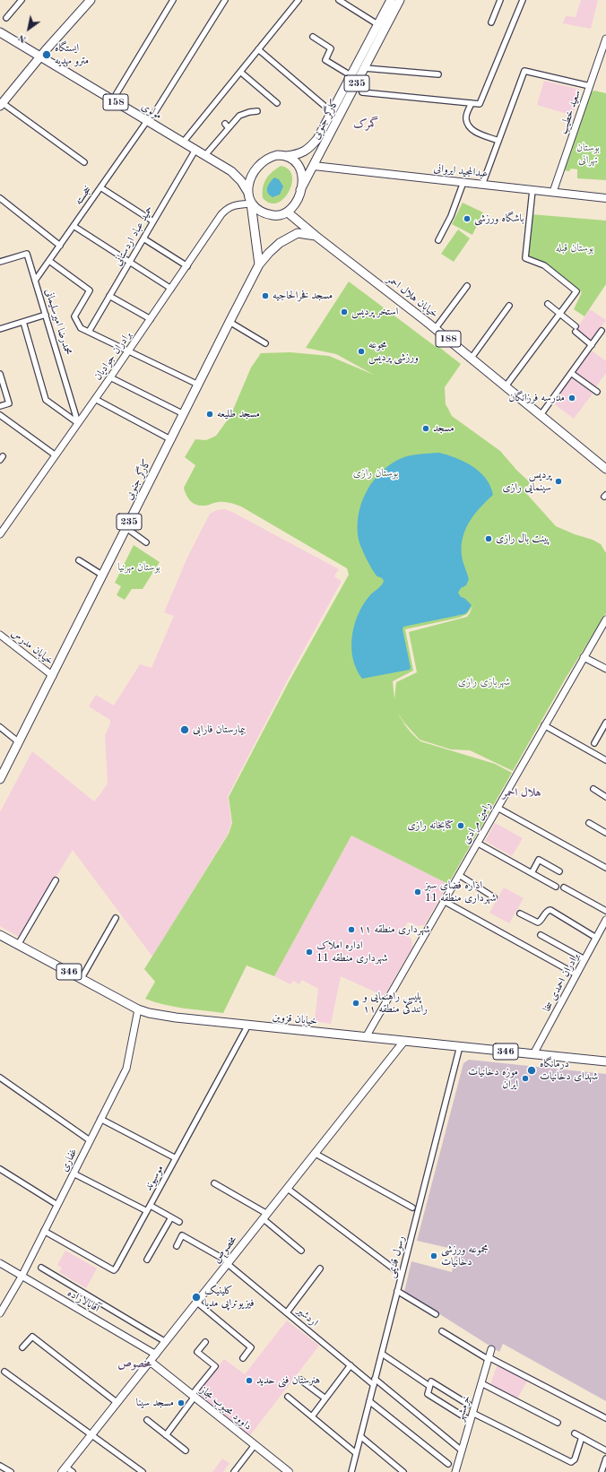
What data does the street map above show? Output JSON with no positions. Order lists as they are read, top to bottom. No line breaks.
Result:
{"streets":{"main road":["235","158","مولوی","کارگر جنوبی","عبدالمجید ایروانی","خیابان هلال احمر","188","346","خیابان قزوین","مخصوص","داوود محبوب مجاز"],"street":["سعید خطیب","خجسته","حمید عباد اردستانی","محمدرضا امیرسلیمانی","برادران جوادیان","خیابان مدرس","رامین مرادی","برادران احمدی سخا","غفاری","موسیوند","رسول قدیمی","آقابالازاده","اردشیر","خرمشهر"]},"crossings":[["مولوی","کارگر جنوبی"],["مولوی","خجسته"],["مولوی","حمید عباد اردستانی"],["مولوی","خیابان هلال احمر"],["مولوی","برادران جوادیان"],["سعید خطیب","عبدالمجید ایروانی"],["کارگر جنوبی","عبدالمجید ایروانی"],["کارگر جنوبی","خیابان هلال احمر"],["کارگر جنوبی","برادران جوادیان"],["کارگر جنوبی","خیابان مدرس"],["خجسته","محمدرضا امیرسلیمانی"],["خیابان هلال احمر","برادران جوادیان"],["محمدرضا امیرسلیمانی","برادران جوادیان"],["رامین مرادی","خیابان قزوین"],["برادران احمدی سخا","خیابان قزوین"],["خیابان قزوین","غفاری"],["خیابان قزوین","موسیوند"],["خیابان قزوین","مخصوص"],["خیابان قزوین","رسول قدیمی"],["غفاری","موسیوند"],["غفاری","آقابالازاده"],["مخصوص","آقابالازاده"],["مخصوص","اردشیر"],["مخصوص","داوود محبوب مجاز"],["رسول قدیمی","اردشیر"]],"districts":["گمرک","هلال احمر","مخصوص"],"parks":["بوستان تهرانی","بوستان قبله","بوستان رازی","بوستان مهرنیا","شهربازی رازی"],"places":["ایستگاه مترو مهدیه","باشگاه ورزشی","مسجد فخرالحاجیه","استخر پردیس","مجوعه ورزشی پردیس","مدرسه فرزانگان","مسجد طلیعه","مسجد","پردیس سینمایی رازی","پینت بال رازی","بیمارستان فارابی","کتابخانه رازی","اداره فضای سبز شهرداری منطقه 11","شهرداری منطقه ۱۱","اداره املاک شهرداری منطقه 11","پلیس راهنمایی و رانندگی منطقه ۱۱","درمانگاه شهدای دخانیات","موزه دخانیات ایران","مجموعه ورزشی دخانیات","کلینیک فیزیوتراپی مدیا","هنرستان فنی حدید","مسجد سینا"],"north":"bottom left"}
